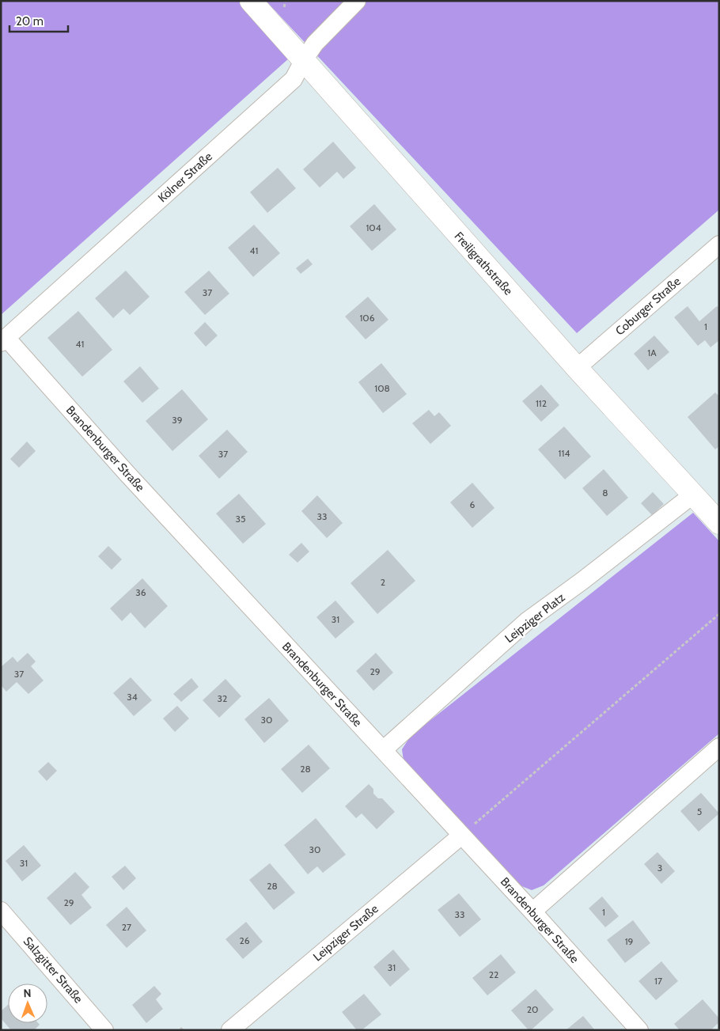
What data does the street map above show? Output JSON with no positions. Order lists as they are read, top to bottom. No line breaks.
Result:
{"streets":{"street":["Kölner Straße","Freiligrathstraße","Coburger Straße","Brandenburger Straße","Leipziger Platz","Leipziger Straße","Salzgitter Straße"]},"crossings":[["Kölner Straße","Freiligrathstraße"],["Kölner Straße","Brandenburger Straße"],["Freiligrathstraße","Coburger Straße"],["Freiligrathstraße","Leipziger Platz"],["Brandenburger Straße","Leipziger Platz"],["Brandenburger Straße","Leipziger Straße"]],"house_numbers":["104","41","37","106","1","41","1A","108","112","39","114","37","8","6","33","35","2","36","31","29","37","34","32","30","28","5","30","31","3","28","29","1","33","27","26","19","31","22","17","20"],"scale_bar":"20 m","north":"top"}
